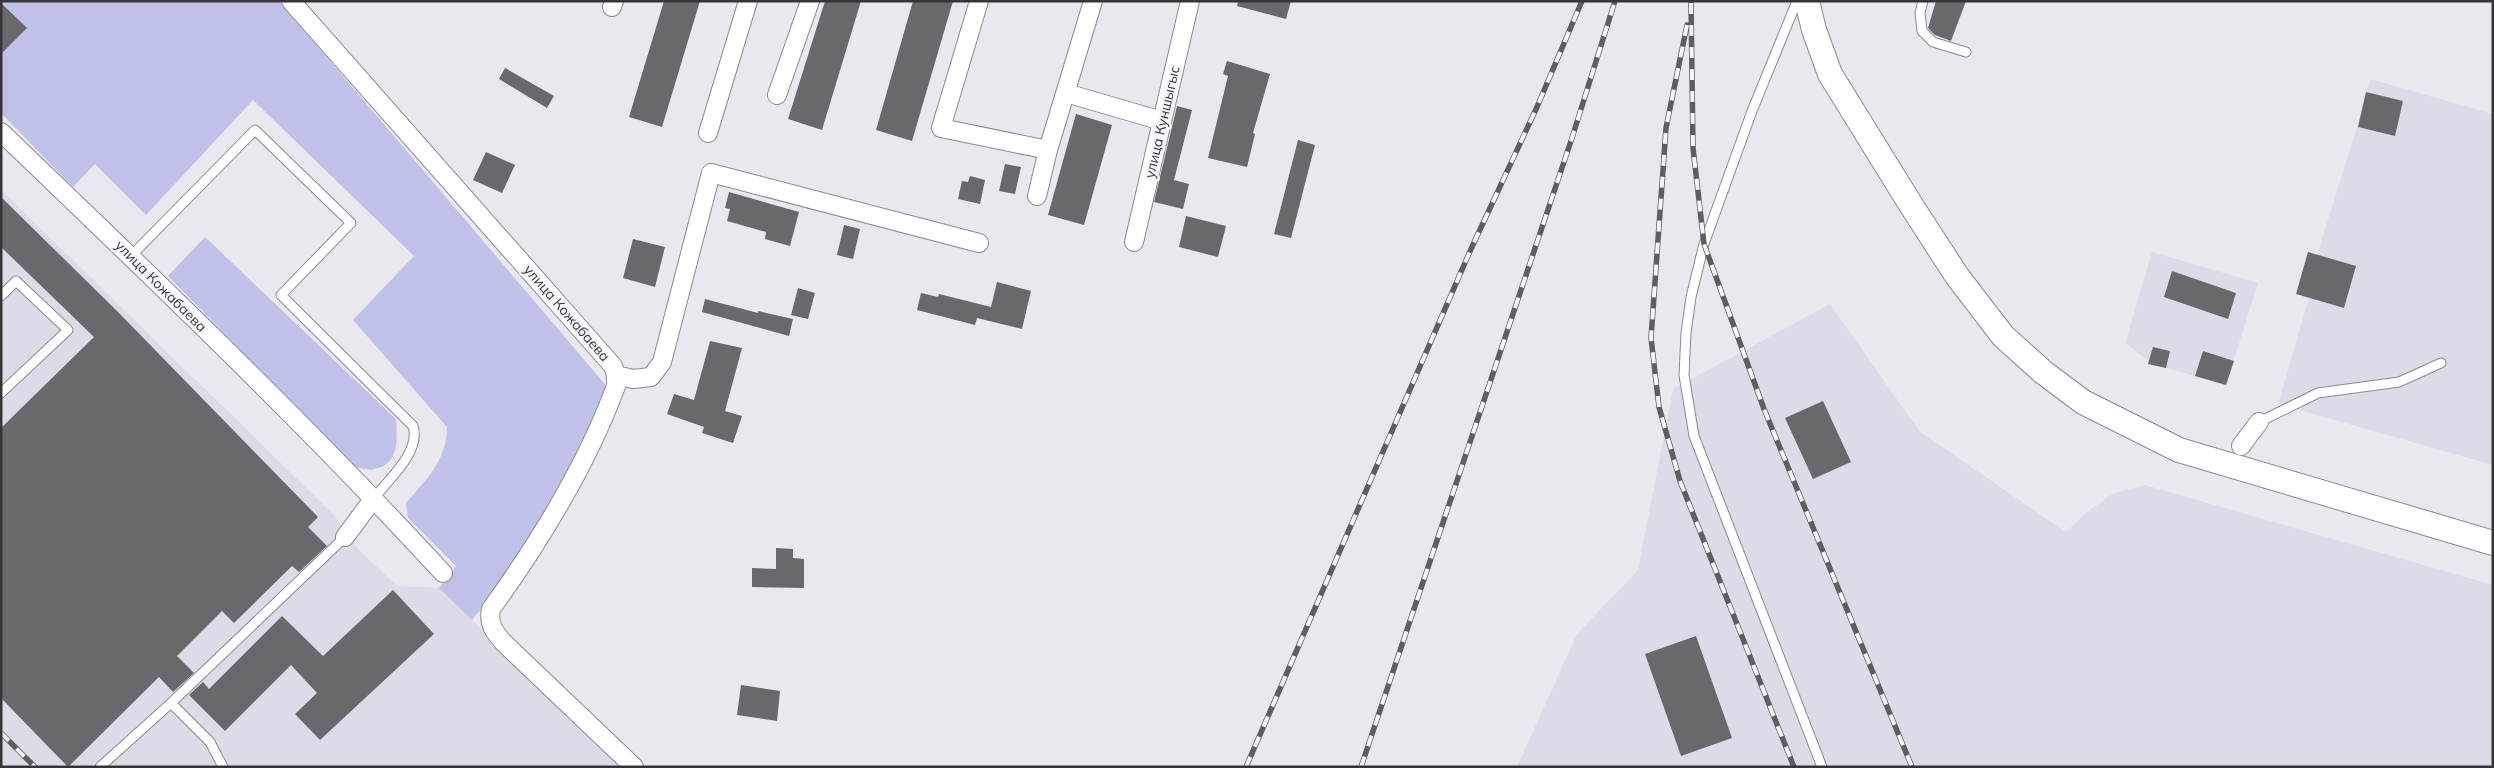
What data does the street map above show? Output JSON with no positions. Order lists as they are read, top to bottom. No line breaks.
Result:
{"streets":{"street":["улица Куншыгыс","улица Кожабаева"]}}
